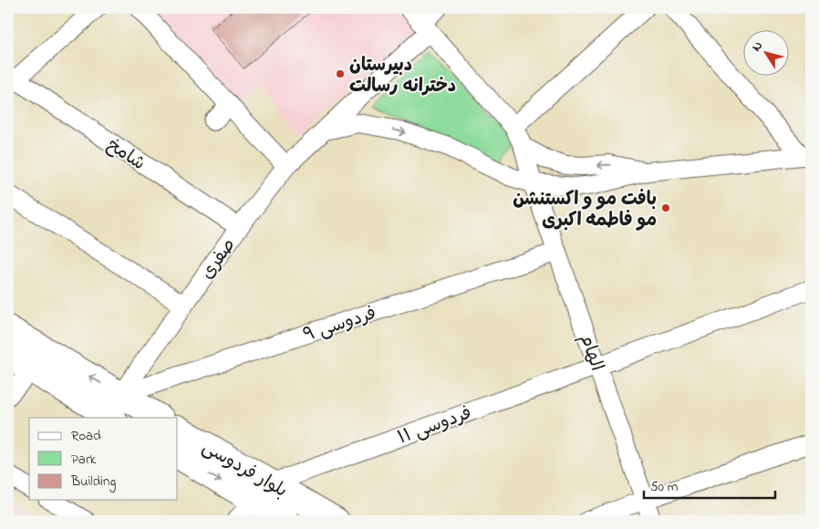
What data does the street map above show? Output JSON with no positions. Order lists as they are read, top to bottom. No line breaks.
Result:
{"streets":{"main road":["بلوار فردوسی"],"street":["شامخ","صفری","فردوسی ۹","الهام","فردوسی ۱۱"]},"crossings":[["شامخ","صفری"],["صفری","فردوسی ۹"],["صفری","الهام"],["فردوسی ۹","الهام"],["الهام","فردوسی ۱۱"],["فردوسی ۱۱","بلوار فردوسی"]],"places":["دبیرستان دخترانه رسالت","بافت مو و اکستنشن مو فاطمه اکبری"],"legend":["Road","Park","Building"],"scale_bar":"50 m","north":"top left"}
